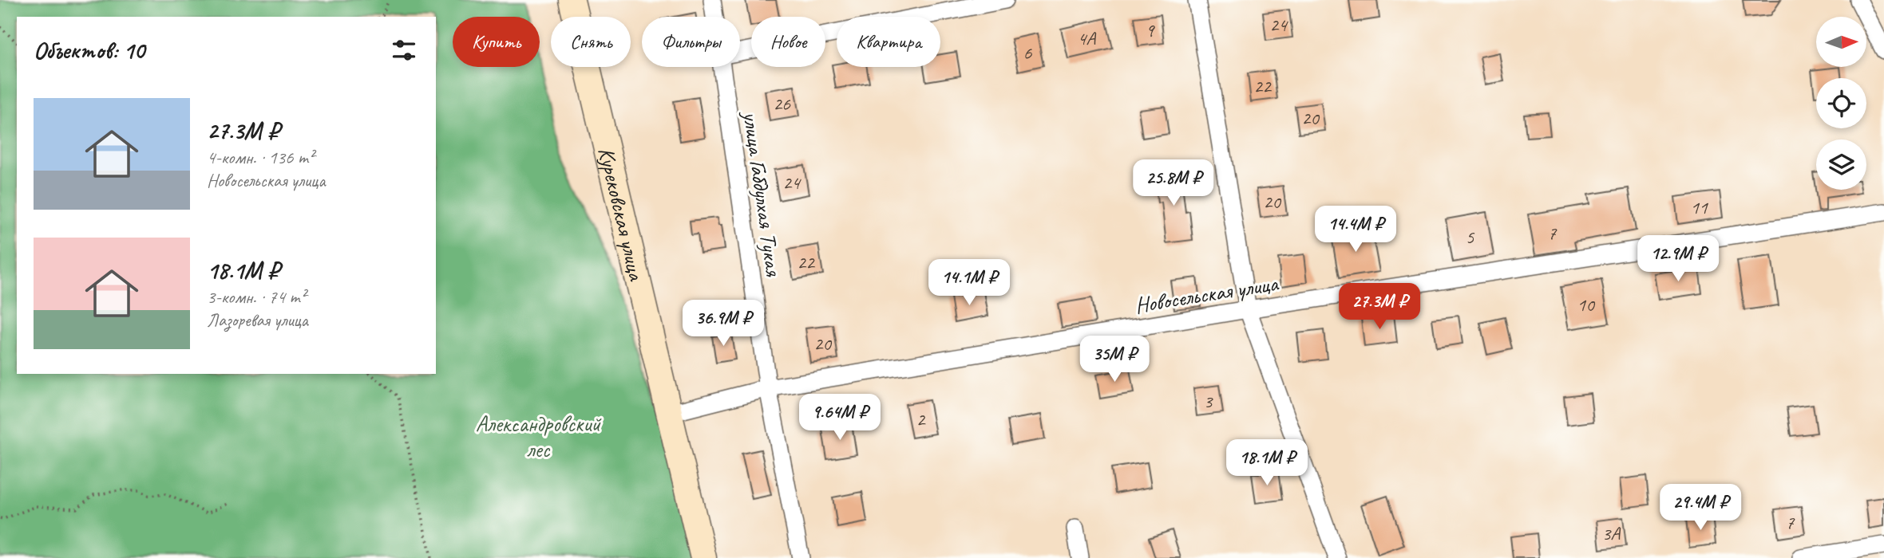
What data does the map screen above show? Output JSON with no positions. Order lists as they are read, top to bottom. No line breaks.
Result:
{"streets":{"street":["улица Габдулхая Тукая","Курековская улица","Новосельская улица"]},"crossings":[["улица Габдулхая Тукая","Новосельская улица"],["Курековская улица","Новосельская улица"]],"parks":["Александровский лес"],"house_numbers":["24","9","4А","6","22","26","20","24","20","11","7","5","22","10","20","3","2","7","3А"],"north":"right","page":{"chip":["Купить","Снять","Фильтры","Новое","Квартира"],"heading":"Объектов: 10","list":[{"name":"27.3M ₽","note":"4-комн. · 136 m² · Новосельская улица"},{"name":"18.1M ₽","note":"3-комн. · 74 m² · Лазоревая улица"}],"price":["25.8M ₽","14.4M ₽","12.9M ₽","14.1M ₽","27.3M ₽","36.9M ₽","35M ₽","9.64M ₽","18.1M ₽","29.4M ₽"]}}
